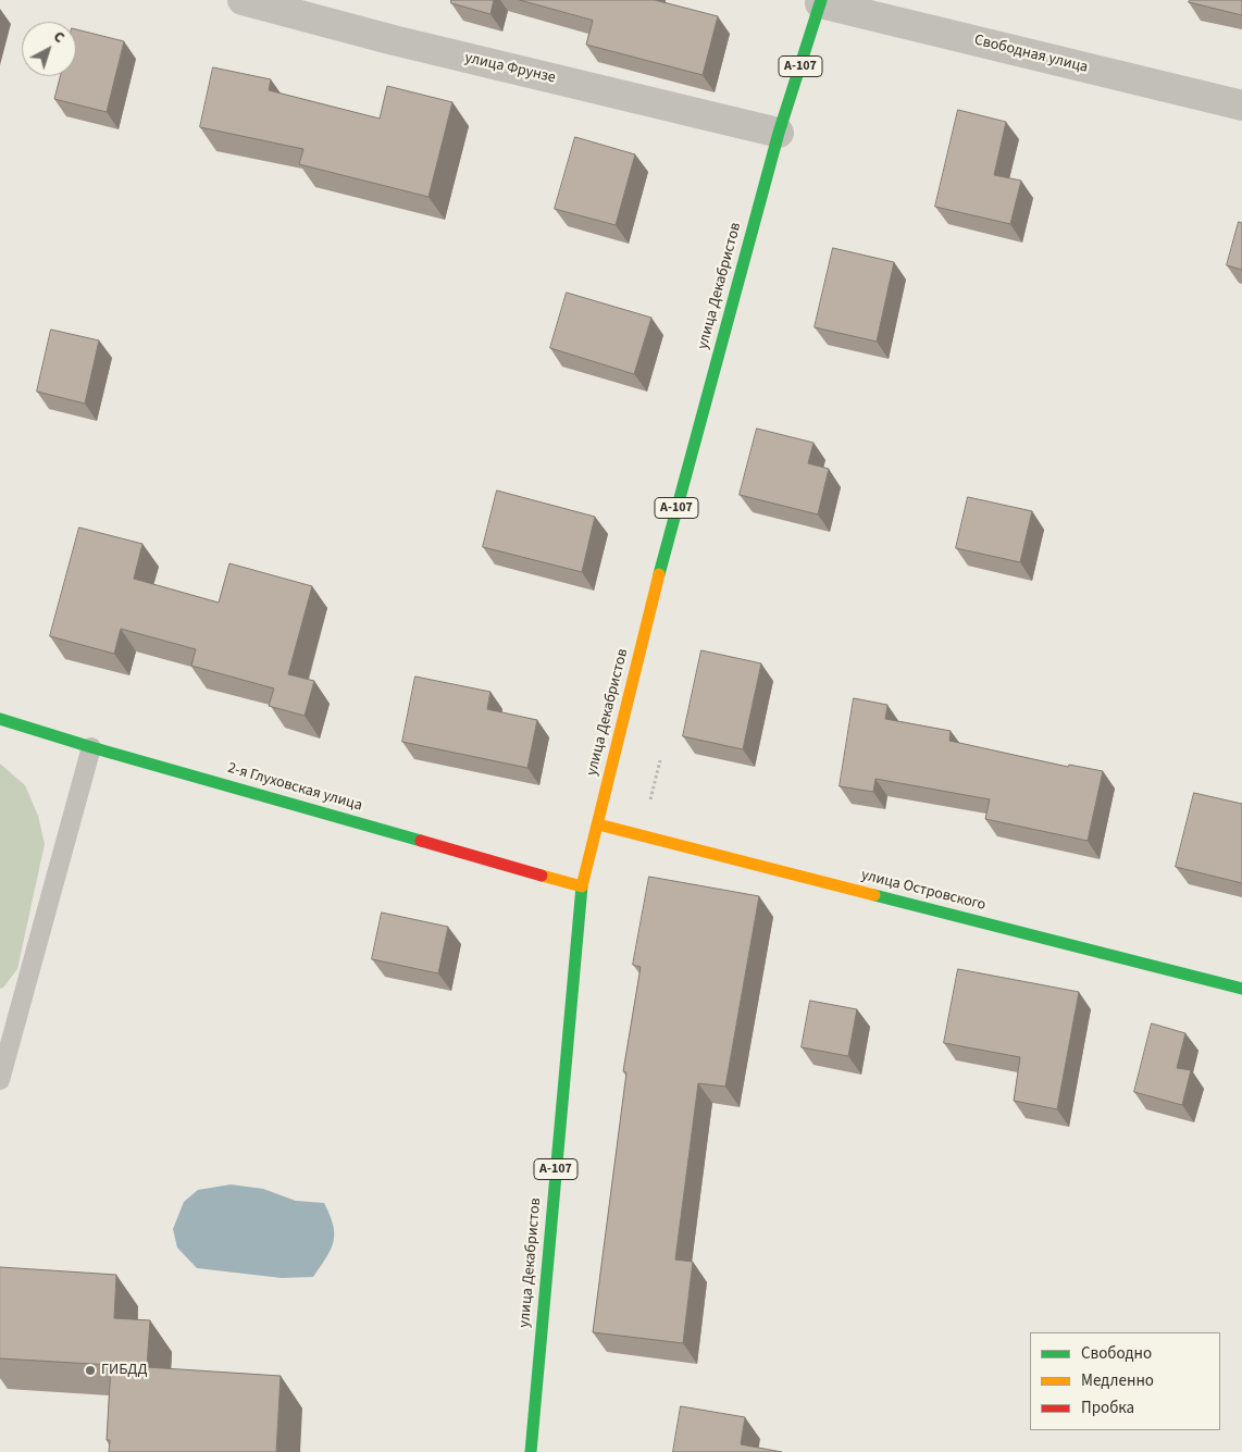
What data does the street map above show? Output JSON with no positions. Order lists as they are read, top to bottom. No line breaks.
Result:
{"streets":{"main road":["А-107","улица Декабристов","2-я Глуховская улица","улица Островского"],"street":["Свободная улица","улица Фрунзе"]},"crossings":[["Свободная улица","улица Декабристов"],["улица Фрунзе","улица Декабристов"],["улица Декабристов","2-я Глуховская улица"],["улица Декабристов","улица Островского"]],"places":["ГИБДД"],"legend":["Свободно","Медленно","Пробка"],"north":"top right"}
